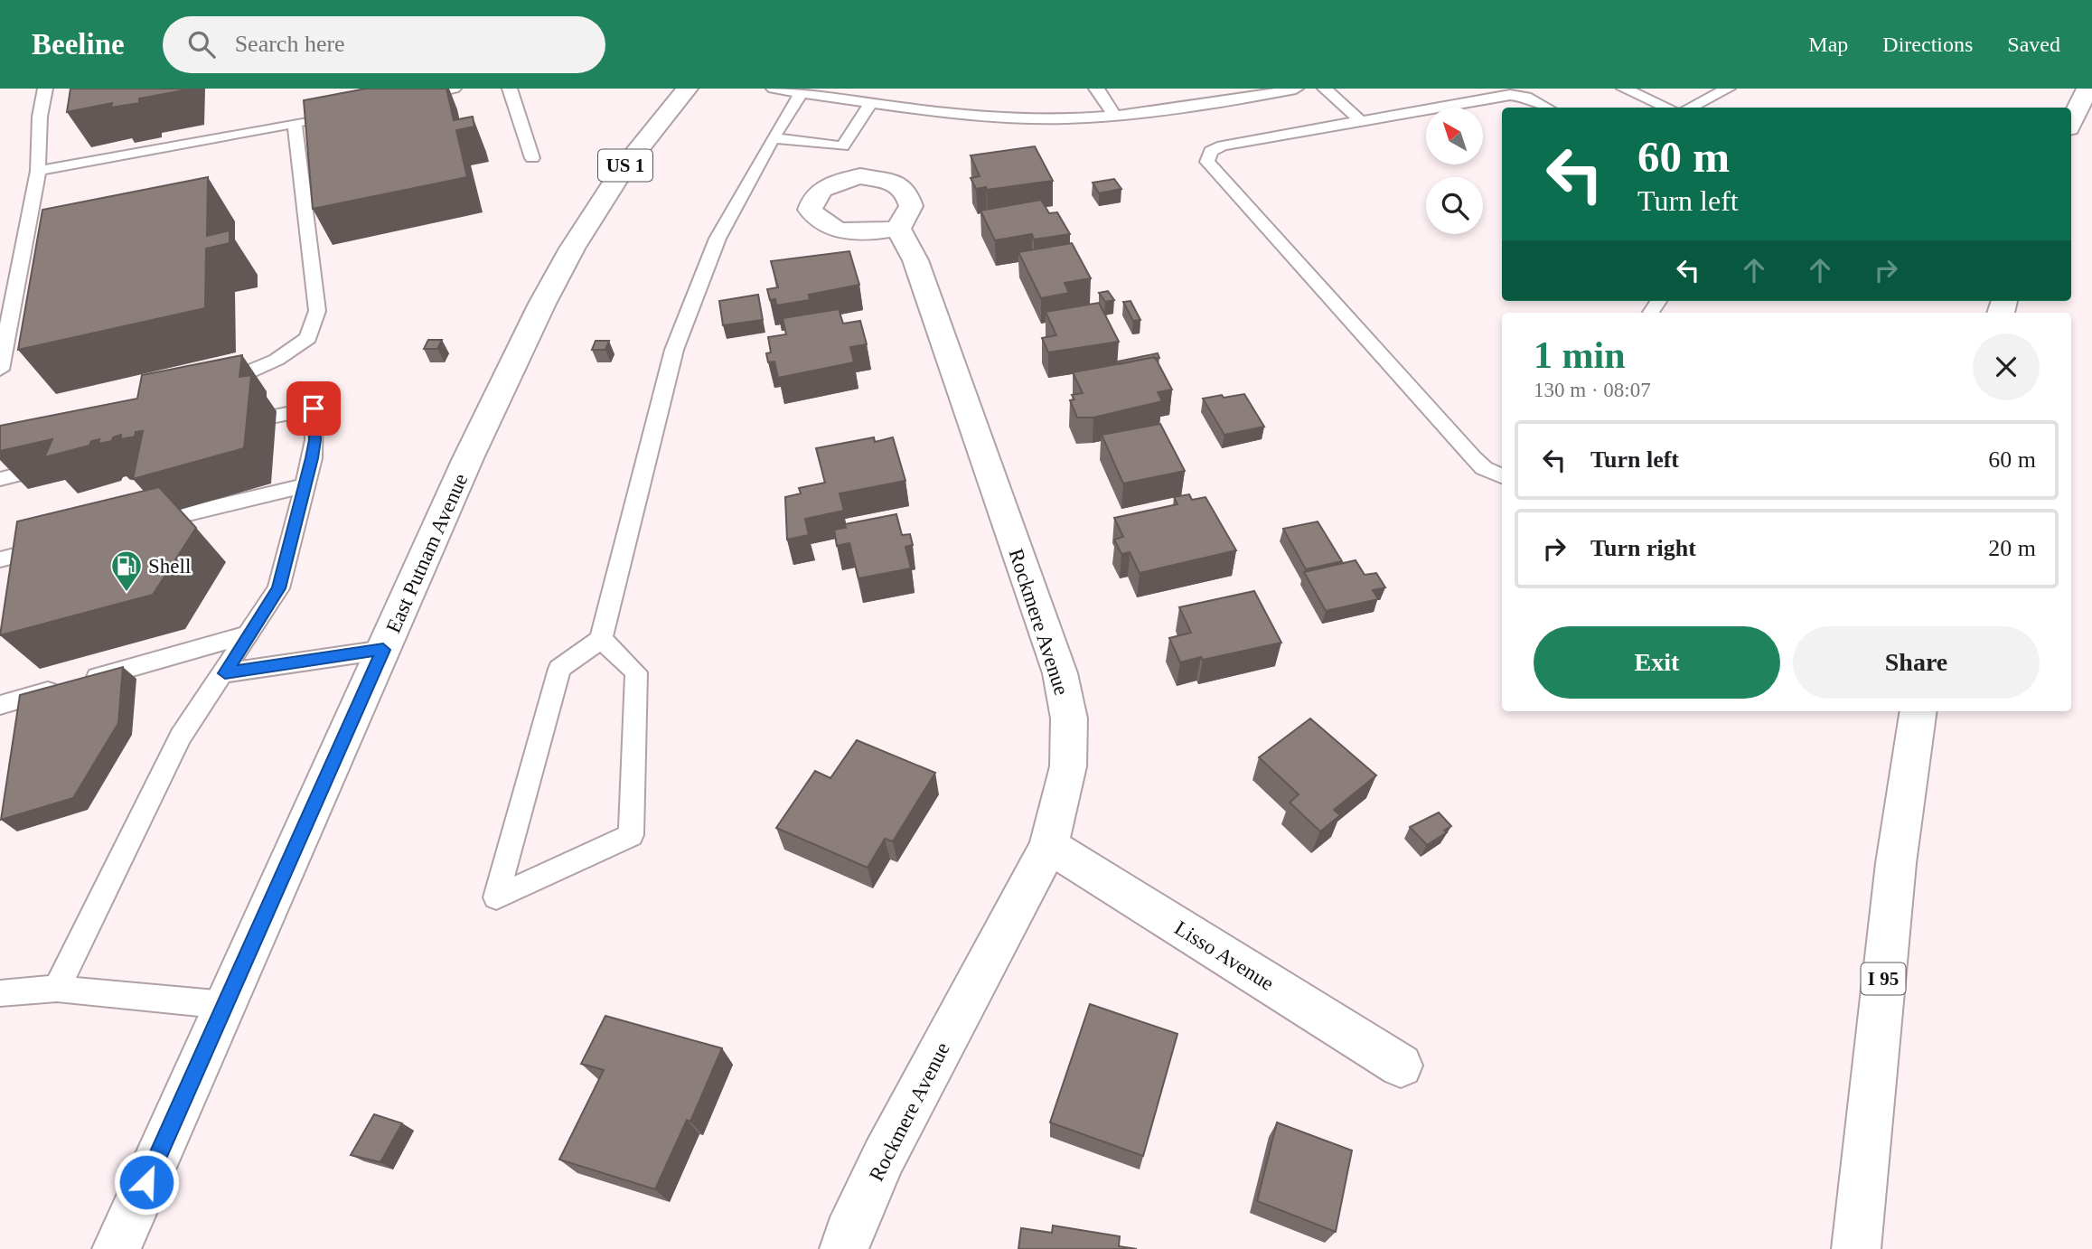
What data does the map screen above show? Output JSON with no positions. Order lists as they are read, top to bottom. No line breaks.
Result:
{"streets":{"main road":["US 1","East Putnam Avenue","Rockmere Avenue","Lisso Avenue","I 95"]},"crossings":[["Rockmere Avenue","Lisso Avenue"]],"places":{"fuel station":["Shell"]},"north":"top left","page":{"header":"Beeline","search":"Search here","nav":["Map","Directions","Saved"],"turn":["60 m","Turn left"],"heading":["1 min","130 m · 08:07"],"list":[{"name":"Turn left","value":"60 m"},{"name":"Turn right","value":"20 m"}],"buttons":["Exit","Share"]}}
